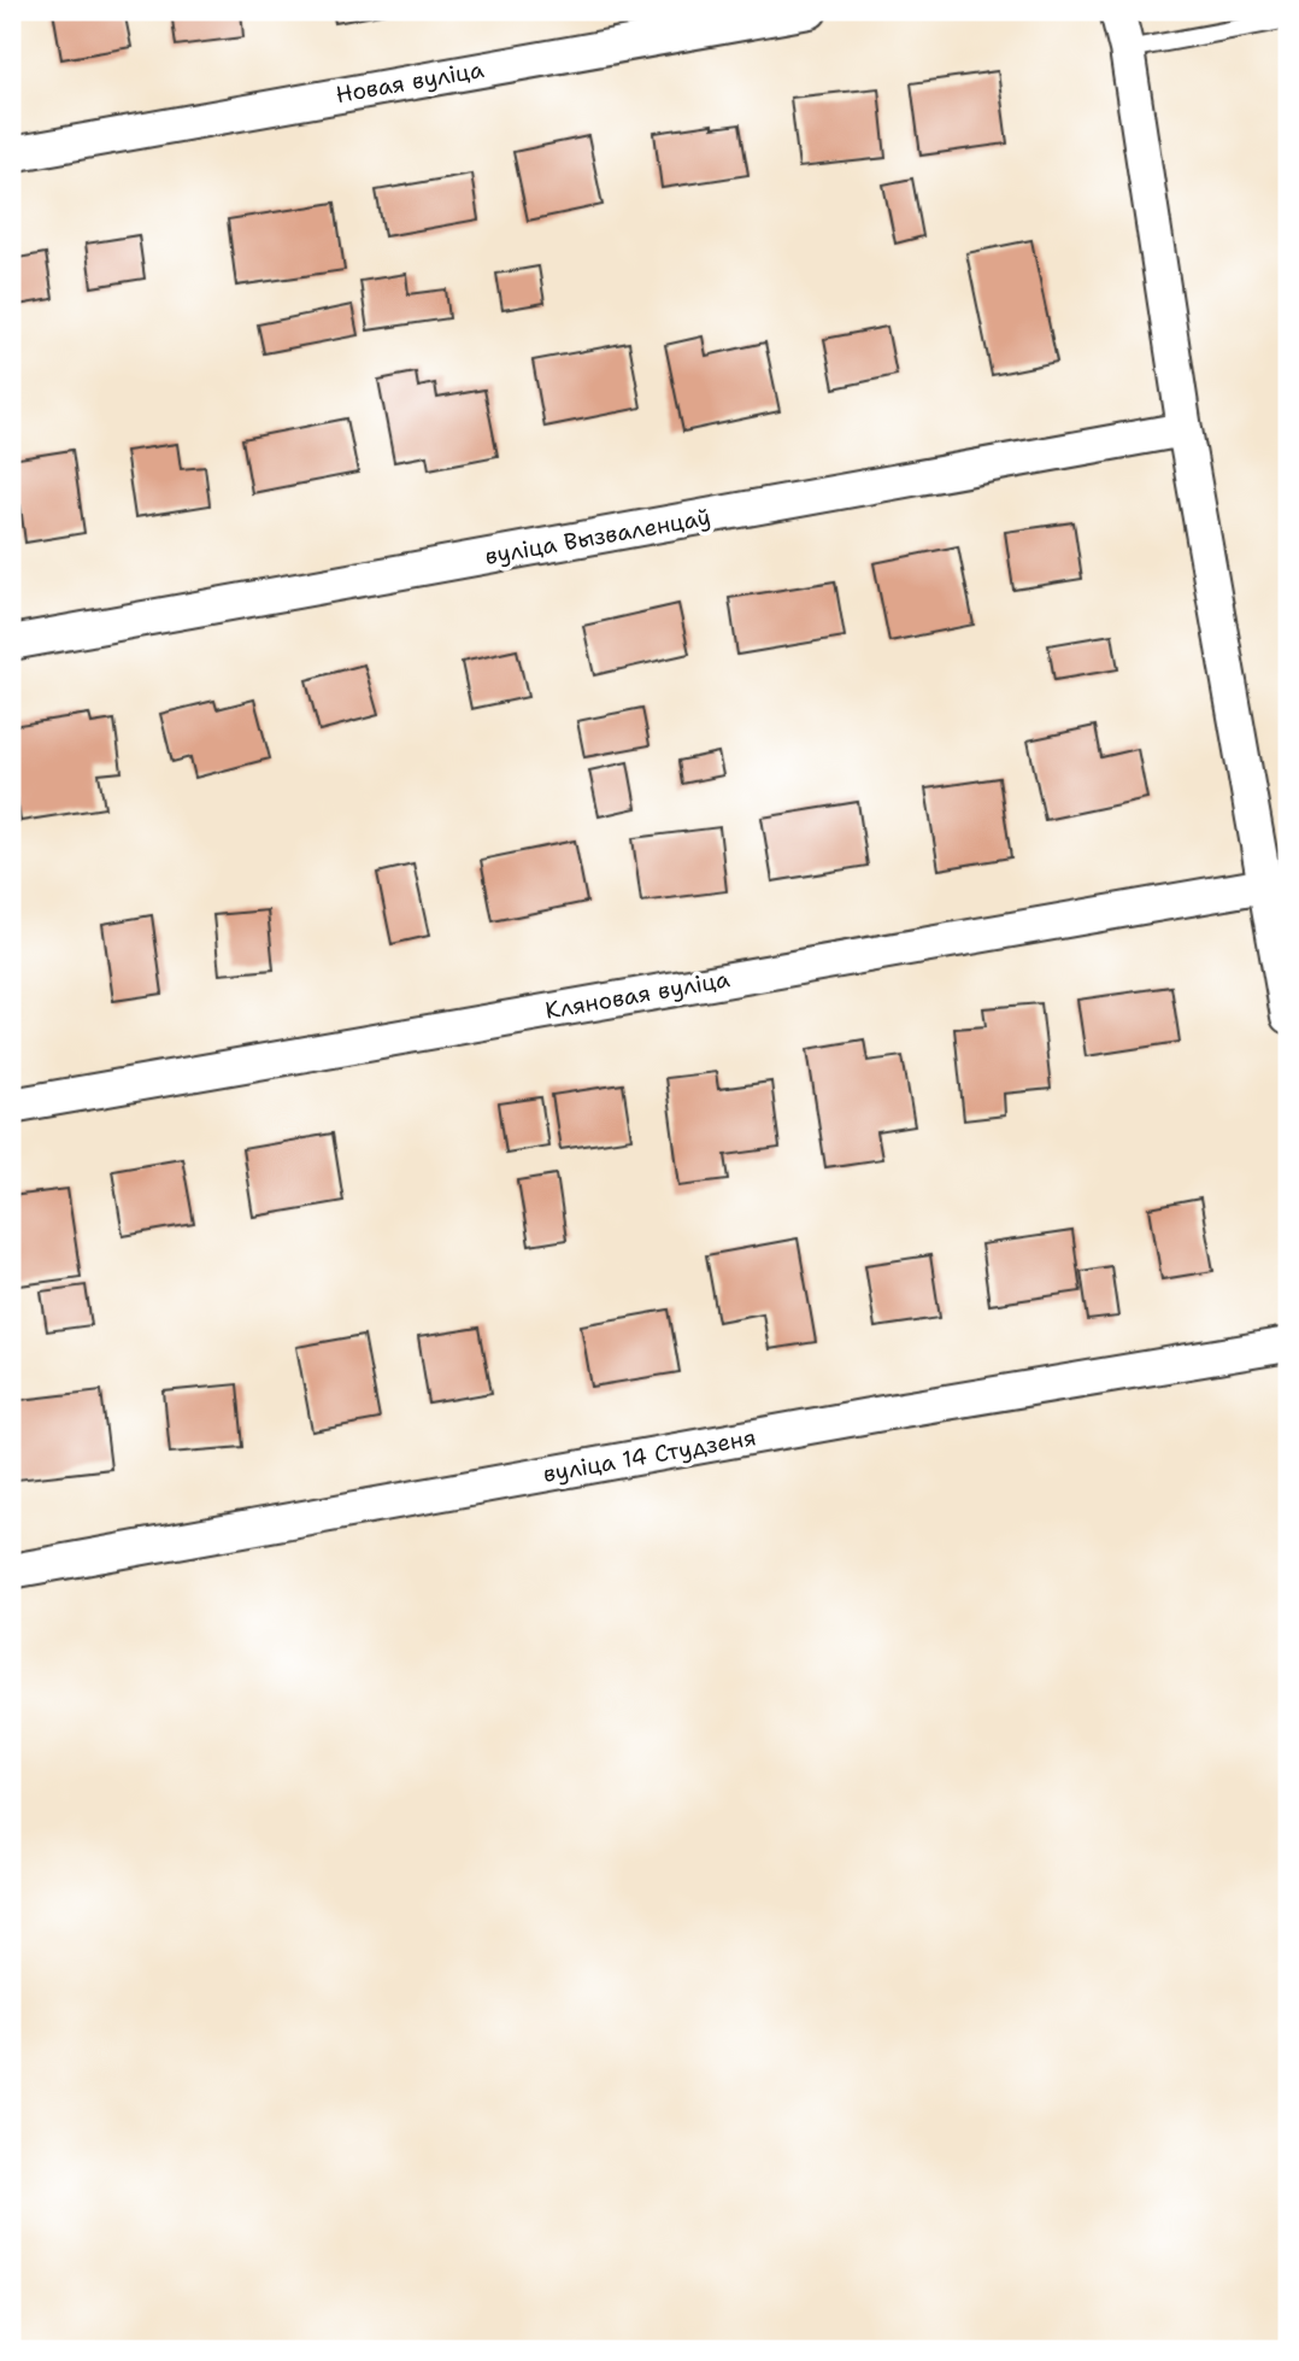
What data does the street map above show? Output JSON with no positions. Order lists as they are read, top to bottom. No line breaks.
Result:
{"streets":{"street":["Новая вуліца","вуліца Вызваленцаў","Кляновая вуліца","вуліца 14 Студзеня"]}}
